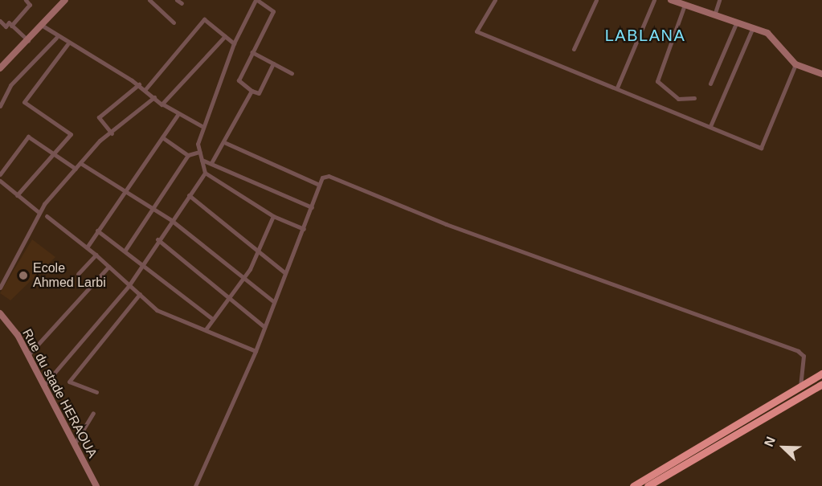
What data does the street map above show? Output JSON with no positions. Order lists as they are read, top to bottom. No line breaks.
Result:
{"streets":{"street":["Rue du stade HERAOUA"]},"districts":["LABLANA"],"places":["Ecole Ahmed Larbi"],"north":"top left"}
